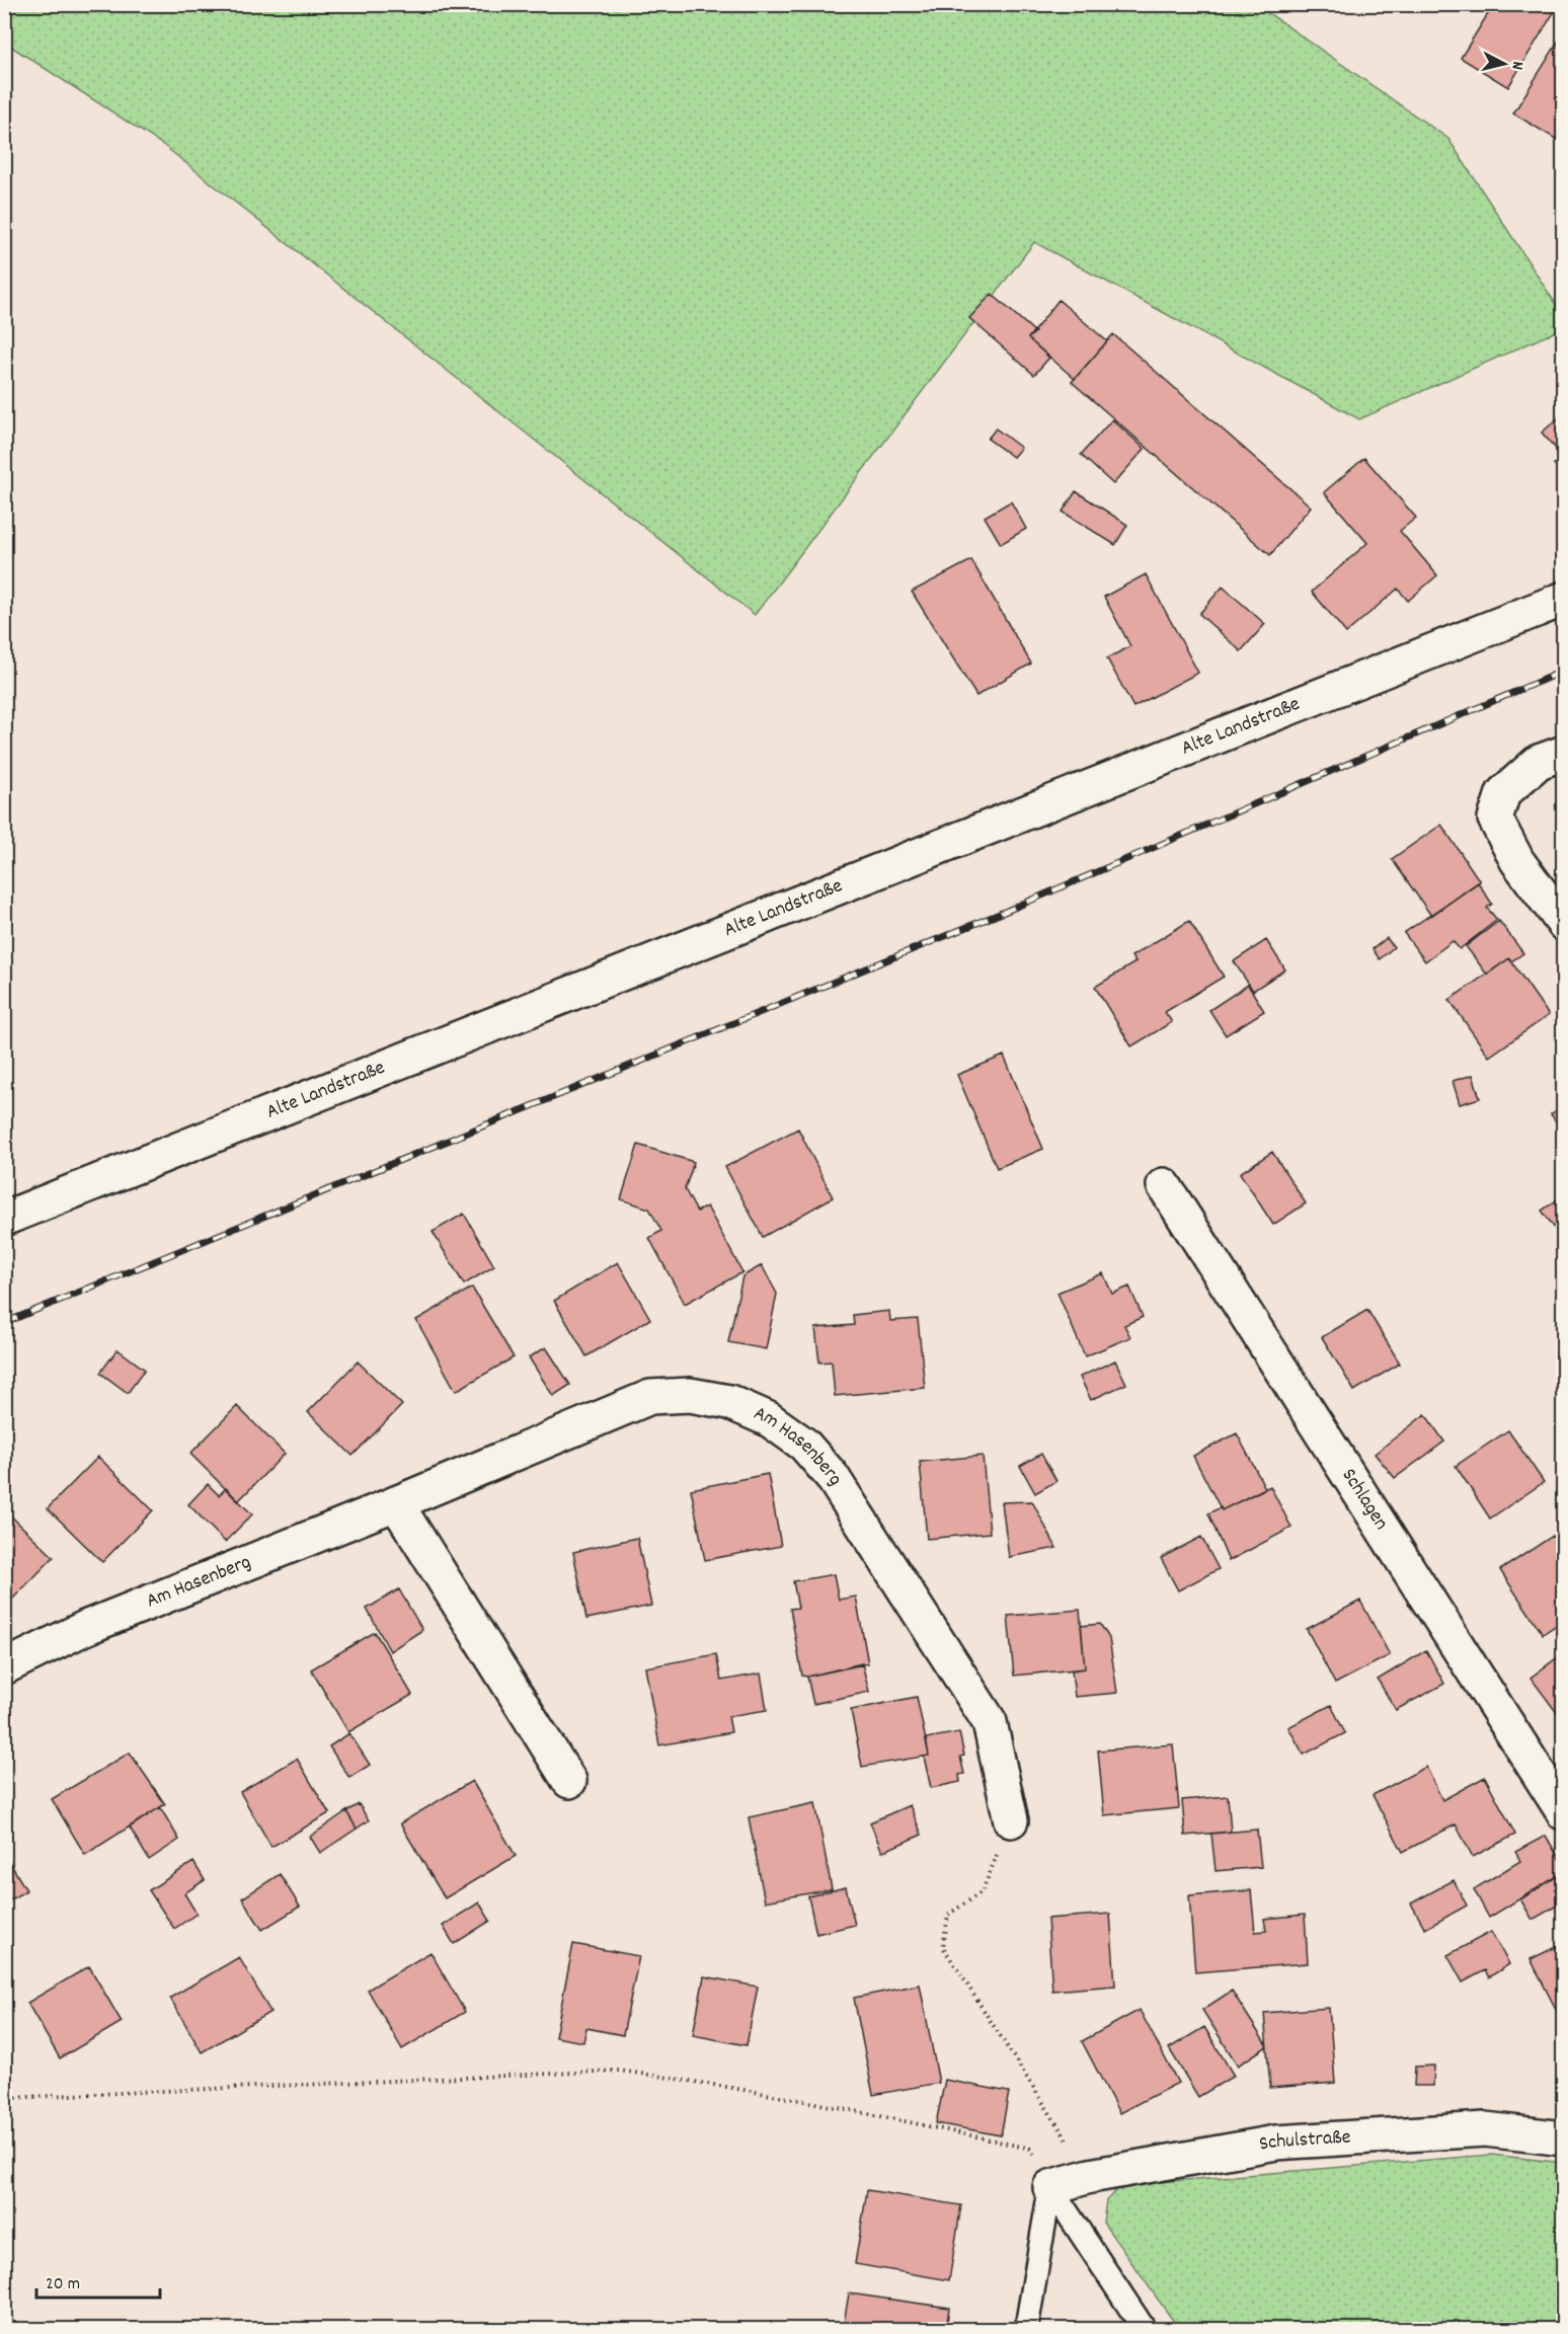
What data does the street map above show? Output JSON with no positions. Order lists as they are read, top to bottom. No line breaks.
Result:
{"streets":{"street":["Alte Landstraße","Am Hasenberg","Schlagen","Schulstraße"]},"scale_bar":"20 m","north":"right"}
